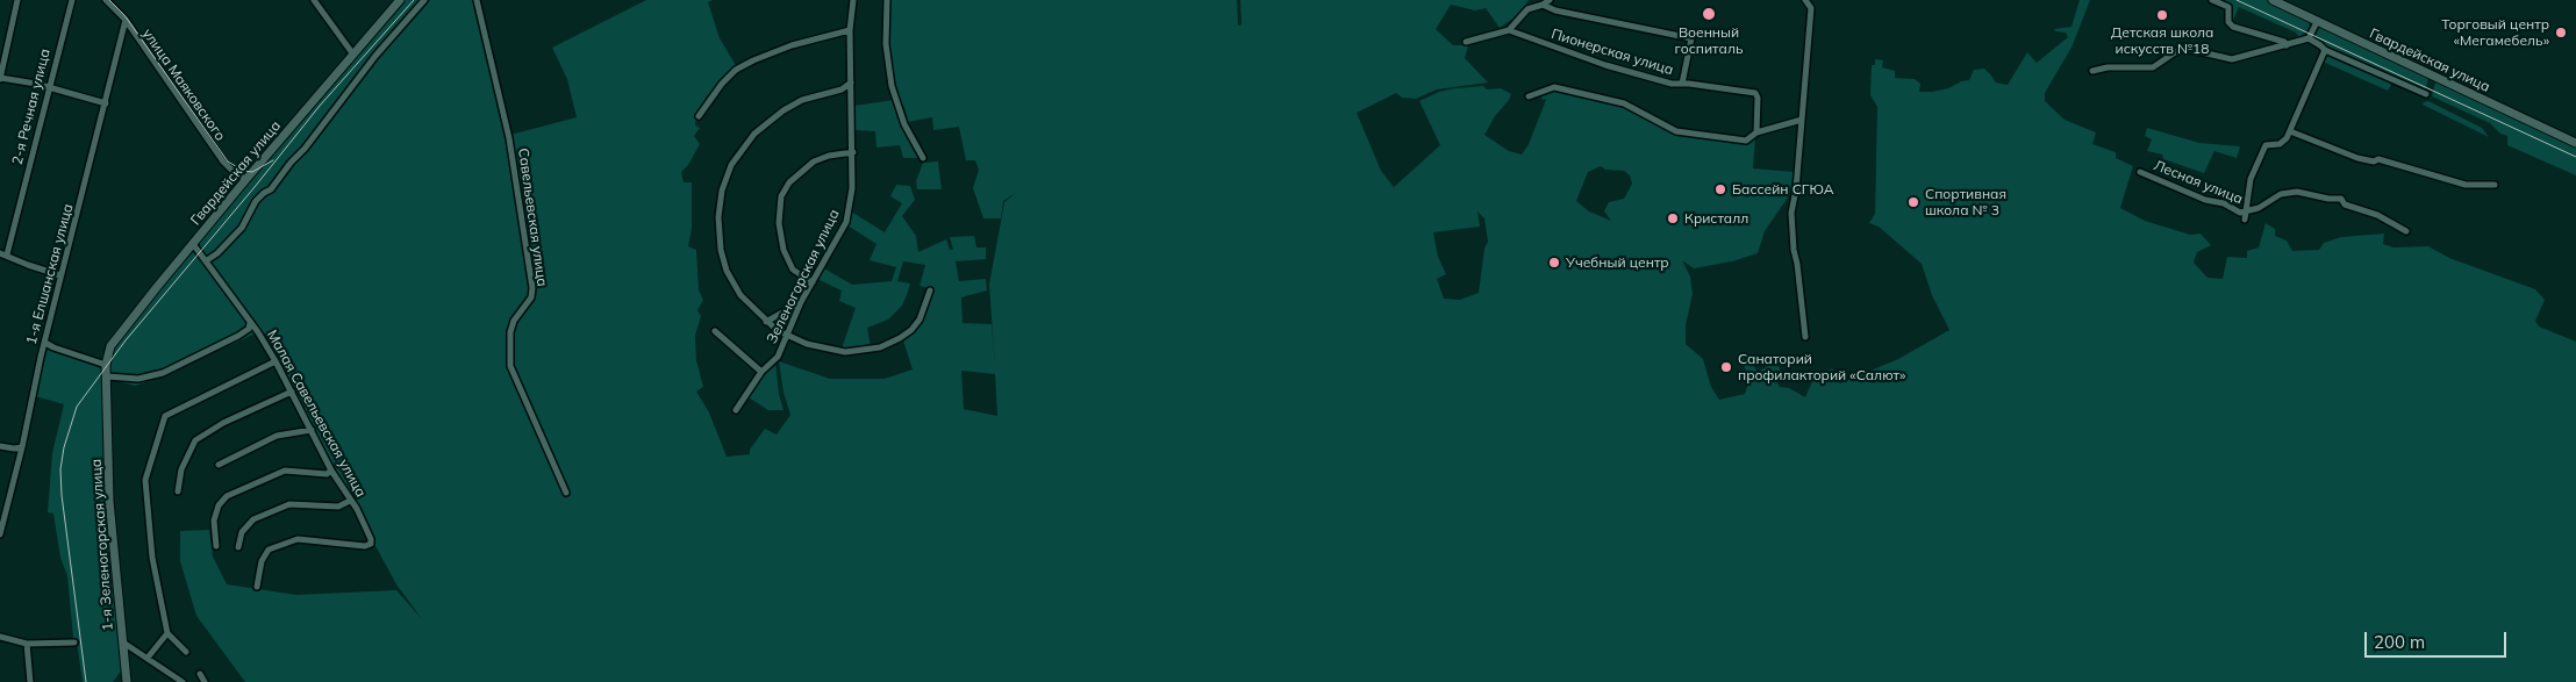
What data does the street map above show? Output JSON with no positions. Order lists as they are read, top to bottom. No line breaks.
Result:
{"streets":{"main road":["Гвардейская улица","1-я Зеленогорская улица"],"street":["Пионерская улица","улица Маяковского","2-я Речная улица","Лесная улица","Савельевская улица","1-я Елшанская улица","Зеленогорская улица","Малая Савельевская улица"]},"crossings":[["Гвардейская улица","улица Маяковского"],["Гвардейская улица","Малая Савельевская улица"],["Гвардейская улица","1-я Зеленогорская улица"],["улица Маяковского","1-я Елшанская улица"]],"places":["Военный госпиталь","Детская школа искусств №18","Торговый центр «Мегамебель»","Бассейн СГЮА","Спортивная школа № 3","Кристалл","Учебный центр","Санаторий профилакторий «Салют»"],"scale_bar":"200 m"}
